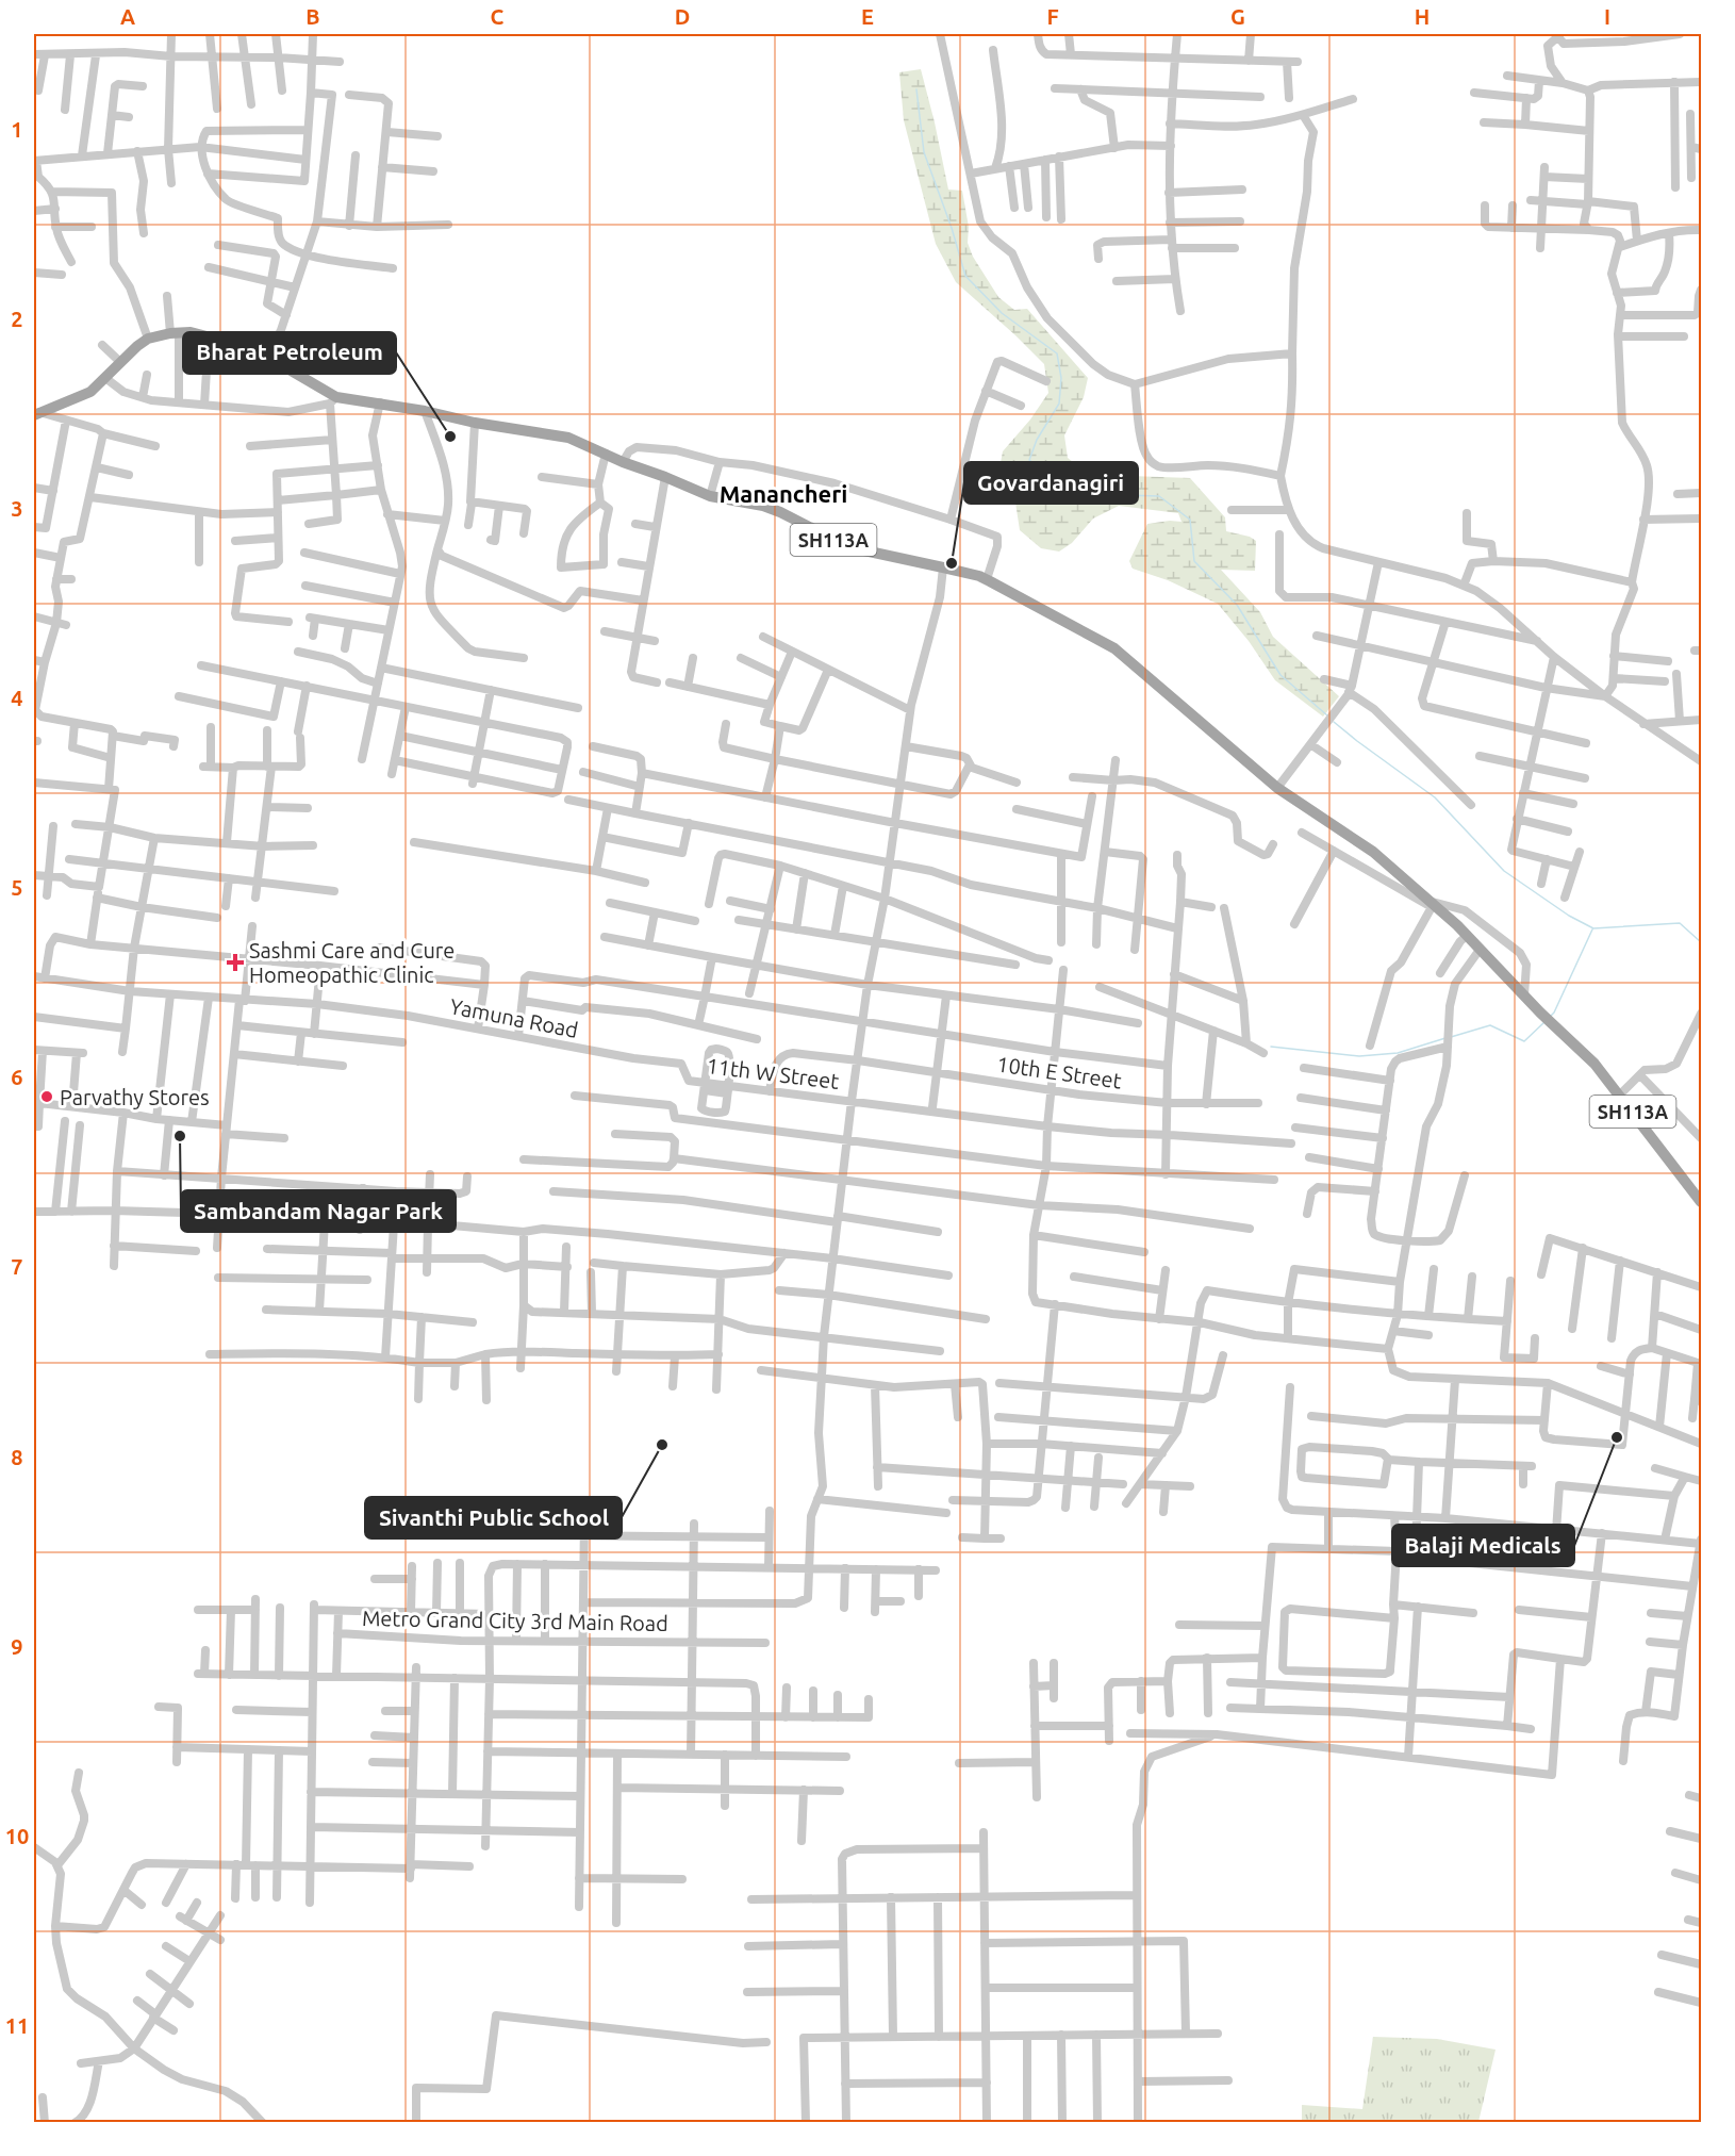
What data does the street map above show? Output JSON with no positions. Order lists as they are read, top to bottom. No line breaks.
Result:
{"streets":{"main road":["SH113A"],"street":["Yamuna Road","10th E Street","11th W Street","Metro Grand City 3rd Main Road"]},"crossings":[["Yamuna Road","11th W Street"],["10th E Street","11th W Street"]],"districts":["Manancheri"],"places":{"other":["Bharat Petroleum","Govardanagiri","Parvathy Stores","Sambandam Nagar Park","Balaji Medicals","Sivanthi Public School"],"health":["Sashmi Care and Cure Homeopathic Clinic"]},"grid":{"columns":["A","B","C","D","E","F","G","H","I"],"rows":["1","2","3","4","5","6","7","8","9","10","11"]}}
